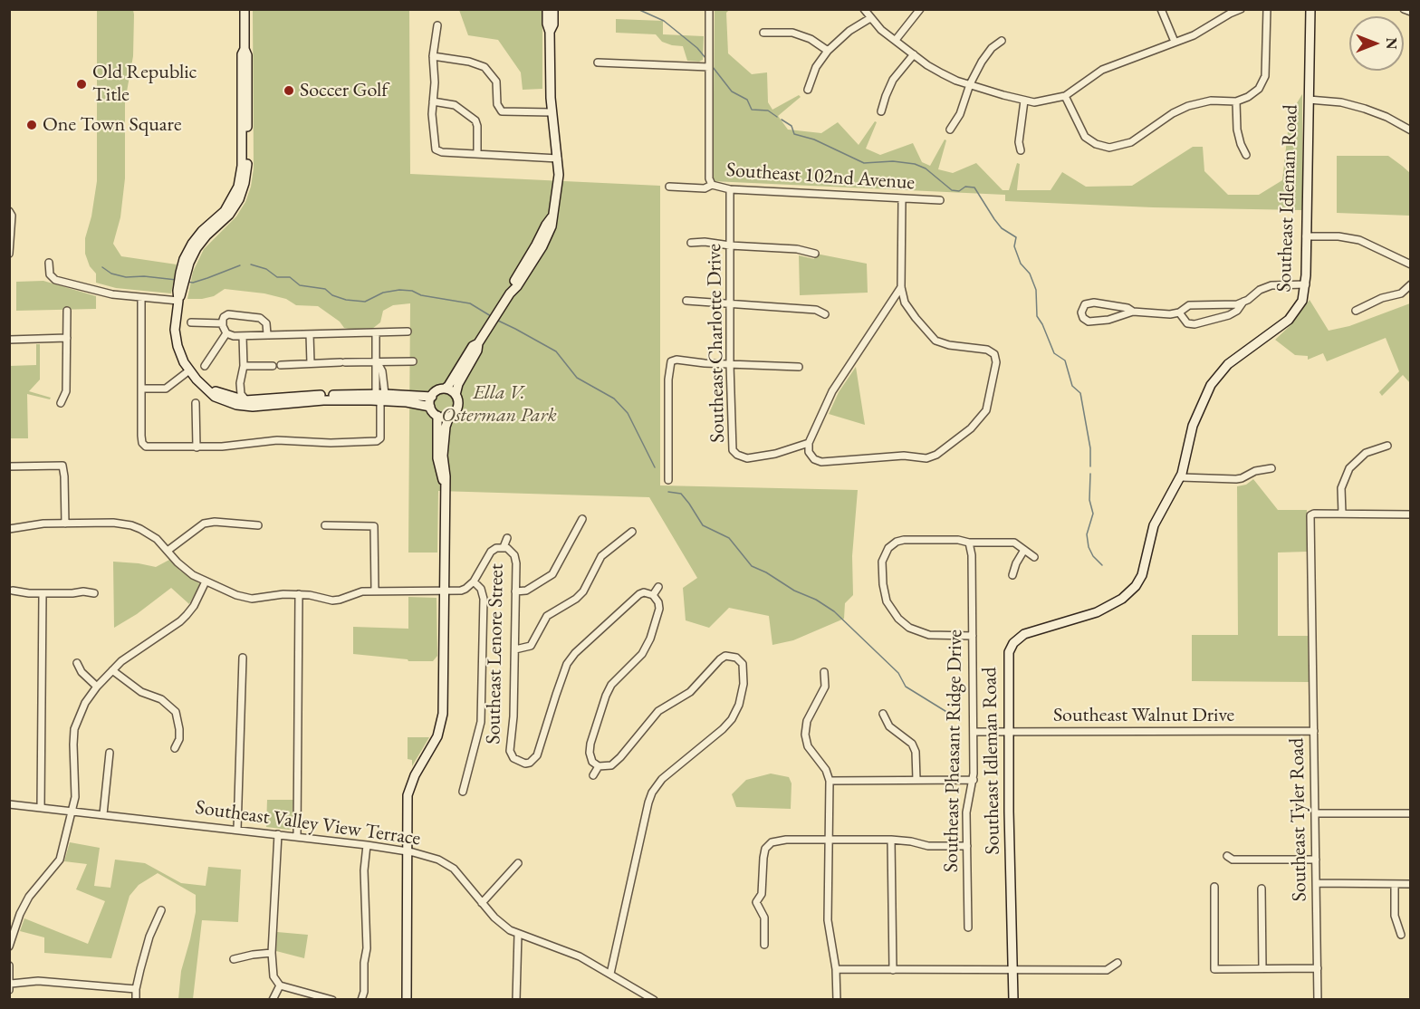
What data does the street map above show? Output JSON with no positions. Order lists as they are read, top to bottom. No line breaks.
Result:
{"streets":{"street":["Southeast 102nd Avenue","Southeast Idleman Road","Southeast Charlotte Drive","Southeast Lenore Street","Southeast Walnut Drive","Southeast Pheasant Ridge Drive","Southeast Tyler Road","Southeast Valley View Terrace"]},"crossings":[["Southeast 102nd Avenue","Southeast Charlotte Drive"],["Southeast Idleman Road","Southeast Walnut Drive"],["Southeast Walnut Drive","Southeast Pheasant Ridge Drive"],["Southeast Walnut Drive","Southeast Tyler Road"]],"parks":["Ella V. Osterman Park"],"places":["Old Republic Title","Soccer Golf","One Town Square"],"north":"right"}
